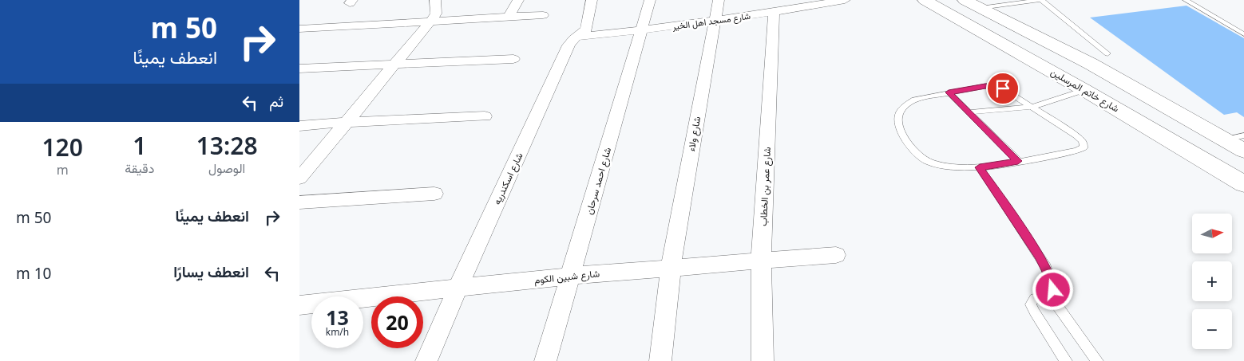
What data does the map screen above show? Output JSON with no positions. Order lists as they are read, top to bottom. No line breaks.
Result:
{"streets":{"main road":["شارع خاتم المرسلين"],"street":["شارع مسجد اهل الخير","شارع ولاء","شارع اسكندريه","شارع احمد سرحان","شارع عمر بن الخطاب","شارع شبين الكوم"]},"crossings":[["شارع مسجد اهل الخير","شارع ولاء"],["شارع مسجد اهل الخير","شارع اسكندريه"],["شارع مسجد اهل الخير","شارع احمد سرحان"],["شارع مسجد اهل الخير","شارع عمر بن الخطاب"],["شارع ولاء","شارع شبين الكوم"],["شارع اسكندريه","شارع شبين الكوم"],["شارع احمد سرحان","شارع شبين الكوم"],["شارع عمر بن الخطاب","شارع شبين الكوم"]],"north":"right","page":{"turn":["50 m","انعطف يمينًا"],"then":"ثم","eta":["13:28","الوصول","1","دقيقة","120","m"],"list":[{"name":"انعطف يمينًا","value":"50 m"},{"name":"انعطف يسارًا","value":"10 m"}],"map_buttons":["+","−"],"speed":"13 km/h","limit":"20"}}
